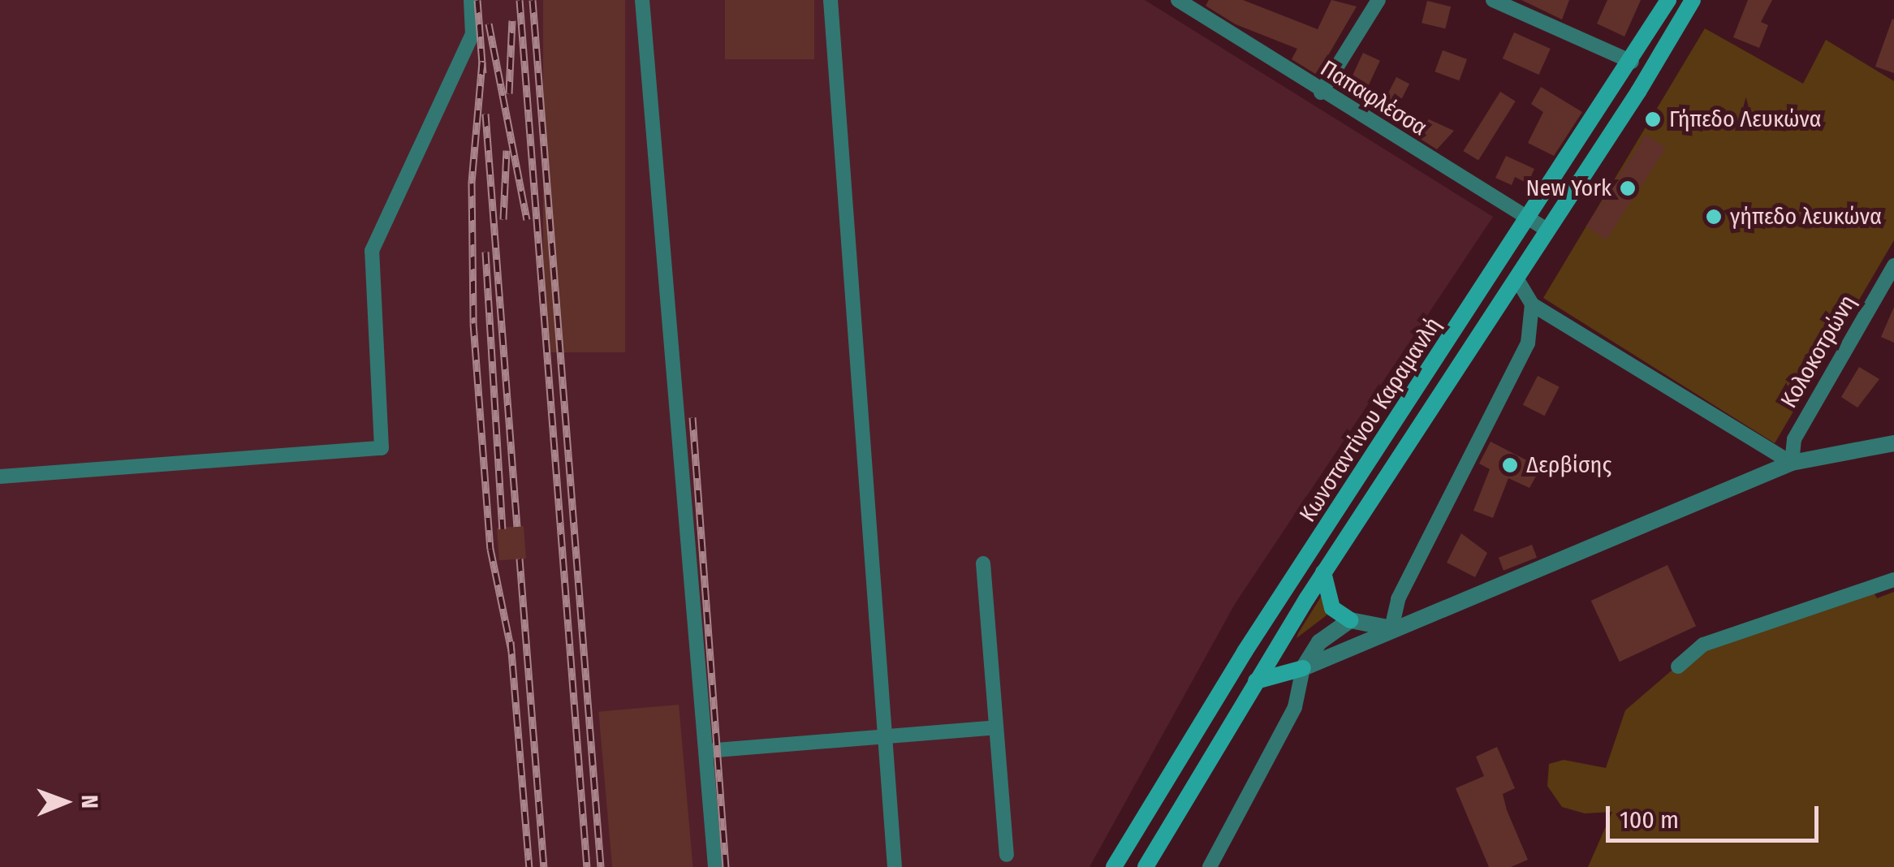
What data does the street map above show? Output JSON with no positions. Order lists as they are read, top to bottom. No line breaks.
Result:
{"streets":{"main road":["Κωνσταντίνου Καραμανλή"],"street":["Παπαφλέσσα","Κολοκοτρώνη"]},"crossings":[["Παπαφλέσσα","Κωνσταντίνου Καραμανλή"]],"places":["Γήπεδο Λευκώνα","New York","γήπεδο λευκώνα","Δερβίσης"],"scale_bar":"100 m","north":"right"}
